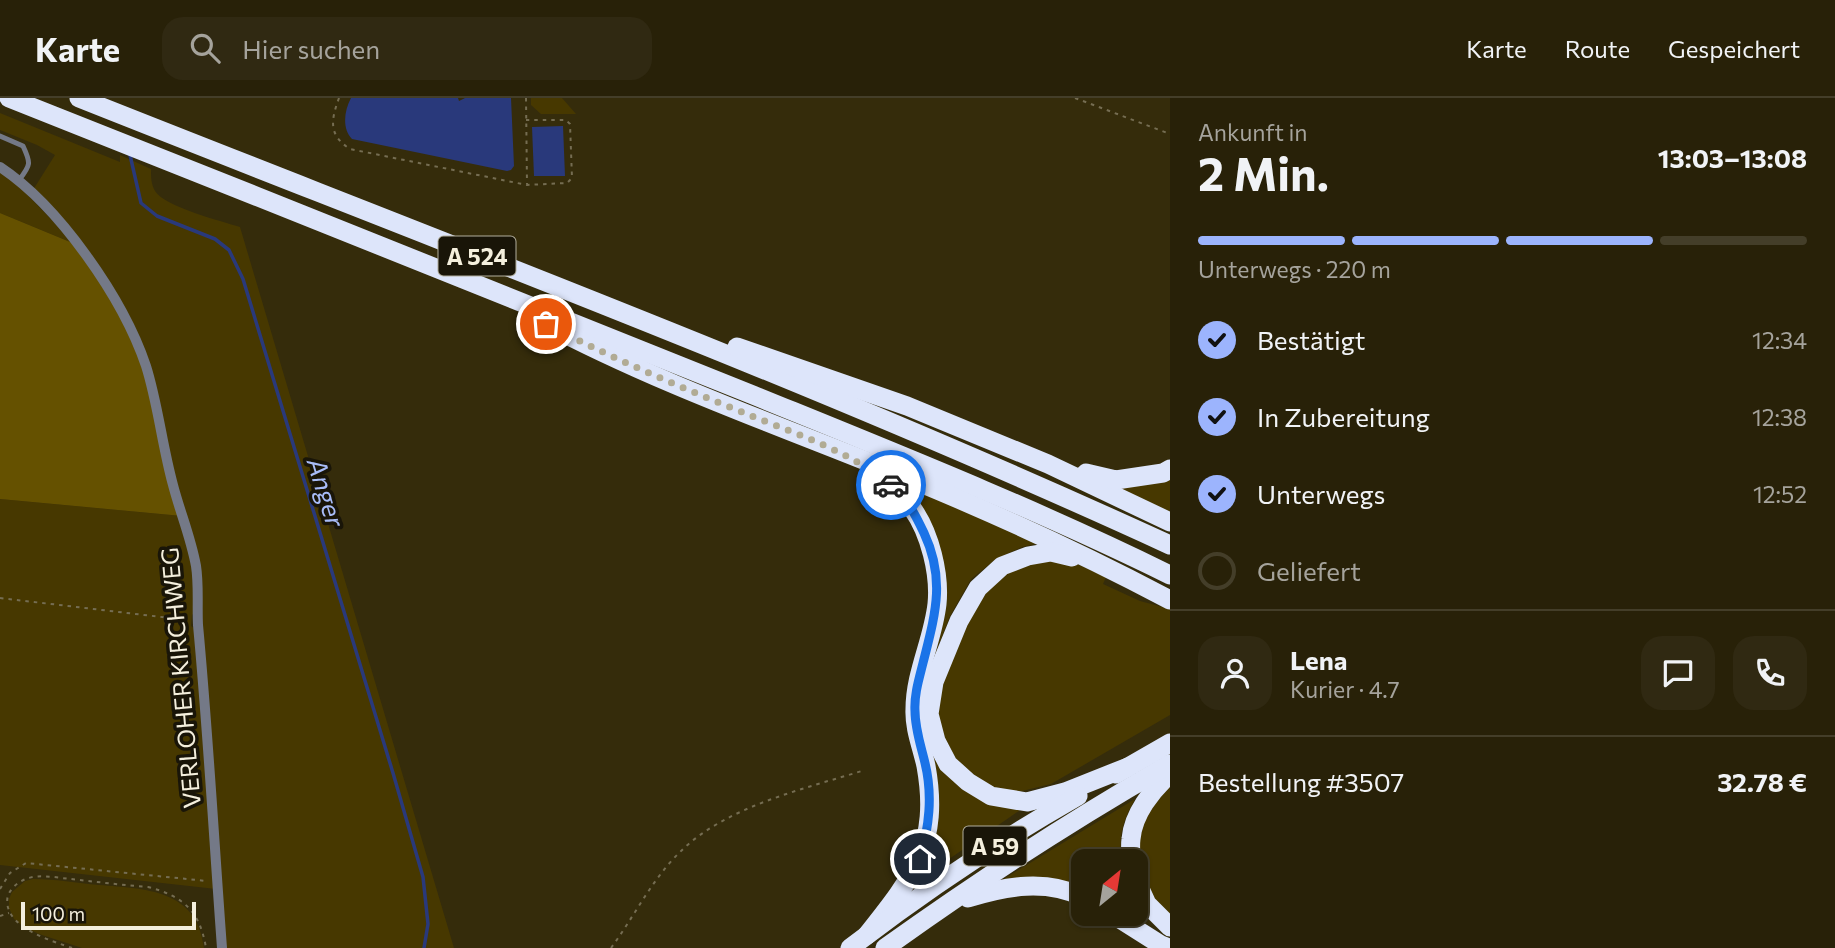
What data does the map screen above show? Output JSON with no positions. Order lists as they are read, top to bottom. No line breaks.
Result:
{"streets":{"highway":["A 524","A 59"],"street":["VERLOHER KIRCHWEG"]},"water":["Anger"],"scale_bar":"100 m","north":"top right","page":{"header":"Karte","search":"Hier suchen","nav":["Karte","Route","Gespeichert"],"heading":["2 Min.","Ankunft in","13:03–13:08"],"panel":["Lena","Kurier · 4.7","Bestellung #3507","32.78 €"],"bar":"Unterwegs · 220 m","list":[["Bestätigt","12:34"],["In Zubereitung","12:38"],["Unterwegs","12:52"],"Geliefert"],"scale":"100 m"}}
